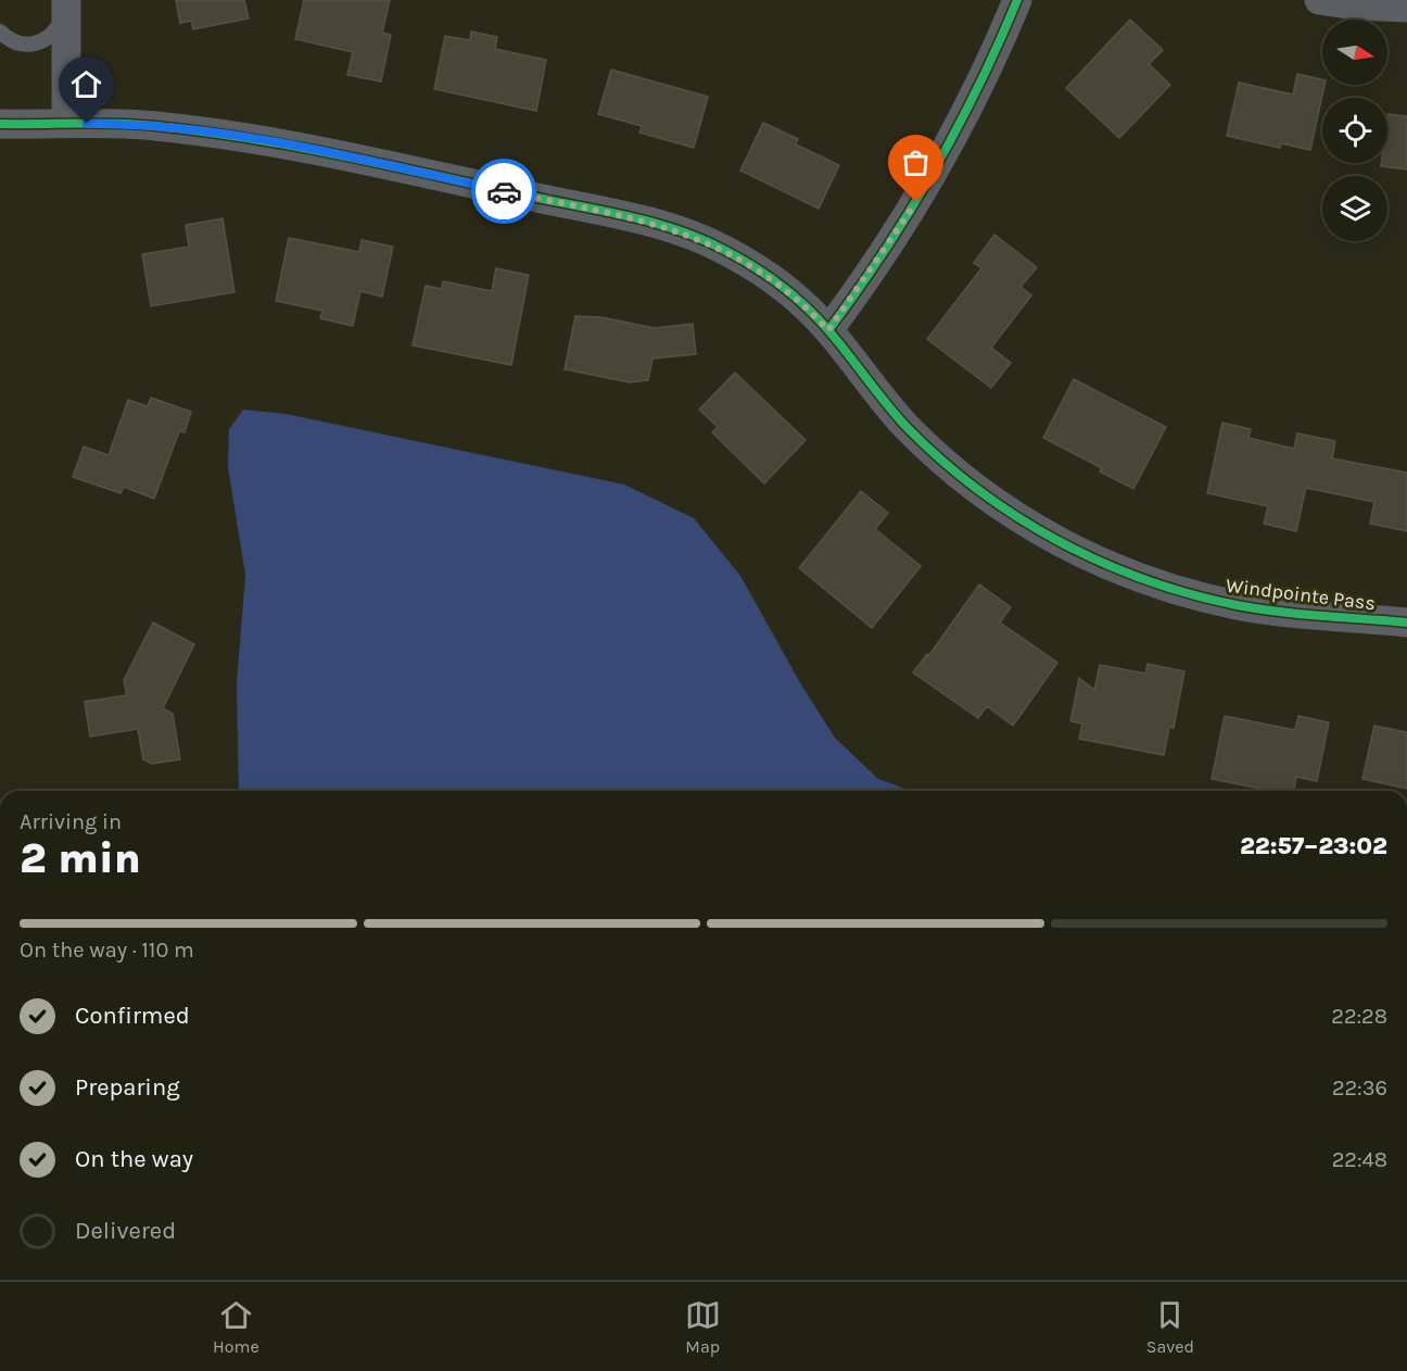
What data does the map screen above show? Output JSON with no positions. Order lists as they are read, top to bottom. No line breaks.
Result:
{"streets":{"street":["Windpointe Pass"]},"north":"right","page":{"heading":["2 min","Arriving in","22:57–23:02"],"bar":"On the way · 110 m","list":[["Confirmed","22:28"],["Preparing","22:36"],["On the way","22:48"],"Delivered"],"tabs":["Home","Map","Saved"]}}
